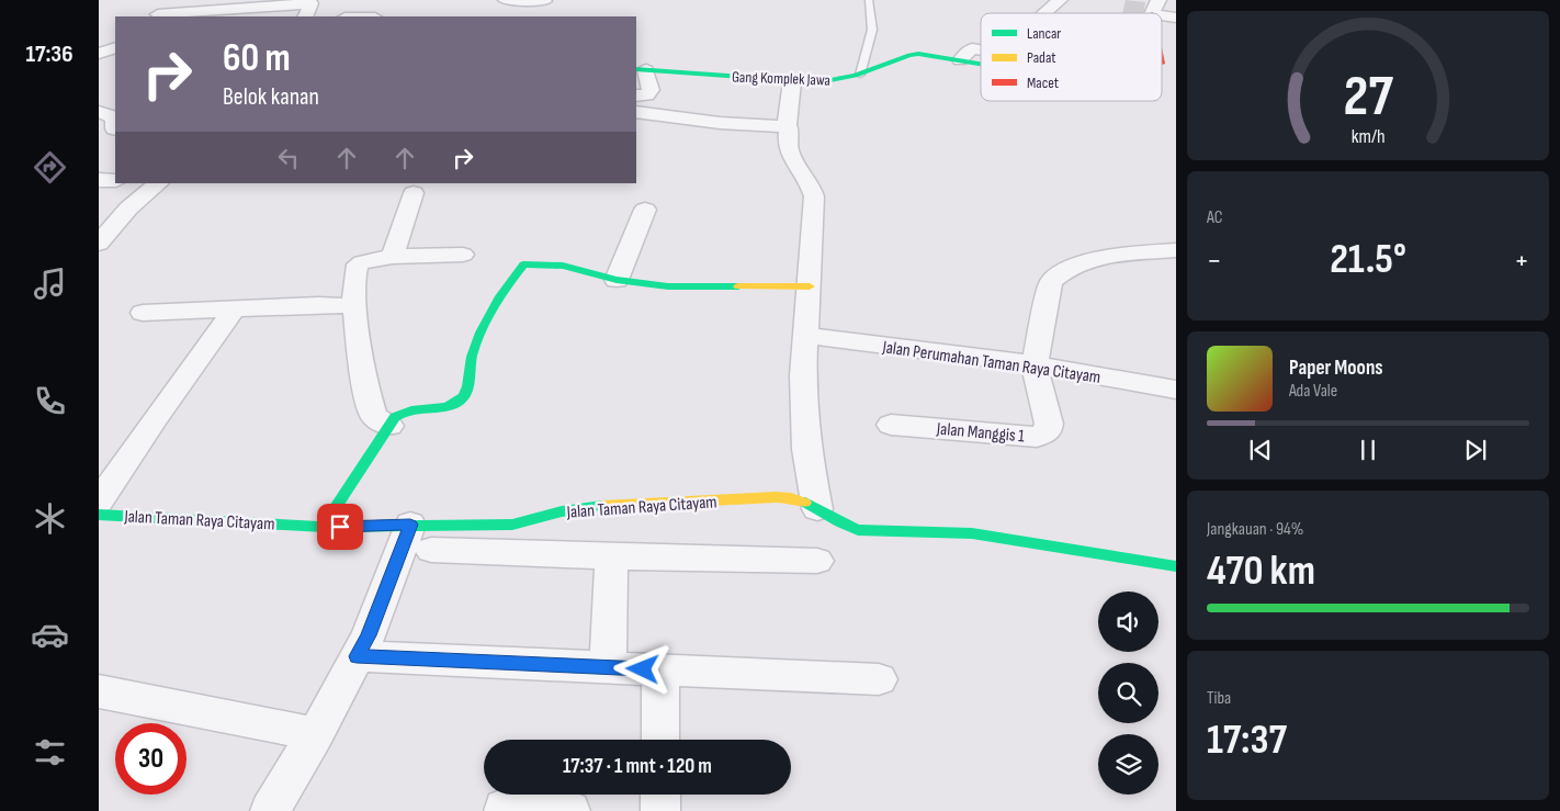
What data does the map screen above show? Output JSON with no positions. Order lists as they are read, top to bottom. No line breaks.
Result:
{"streets":{"street":["Gang Komplek Jawa","Jalan Perumahan Taman Raya Citayam","Jalan Manggis 1","Jalan Taman Raya Citayam"]},"crossings":[["Jalan Perumahan Taman Raya Citayam","Jalan Manggis 1"]],"legend":["Lancar","Padat","Macet"],"page":{"tabs":"17:36","turn":["60 m","Belok kanan"],"tile":["AC",["Jangkauan · 94%","470 km"],["Tiba","17:37"]],"heat":["−","21.5°","+"],"song":["Paper Moons","Ada Vale"],"limit":"30","trip":"17:37 · 1 mnt · 120 m","gauge":["27","km/h"]}}
